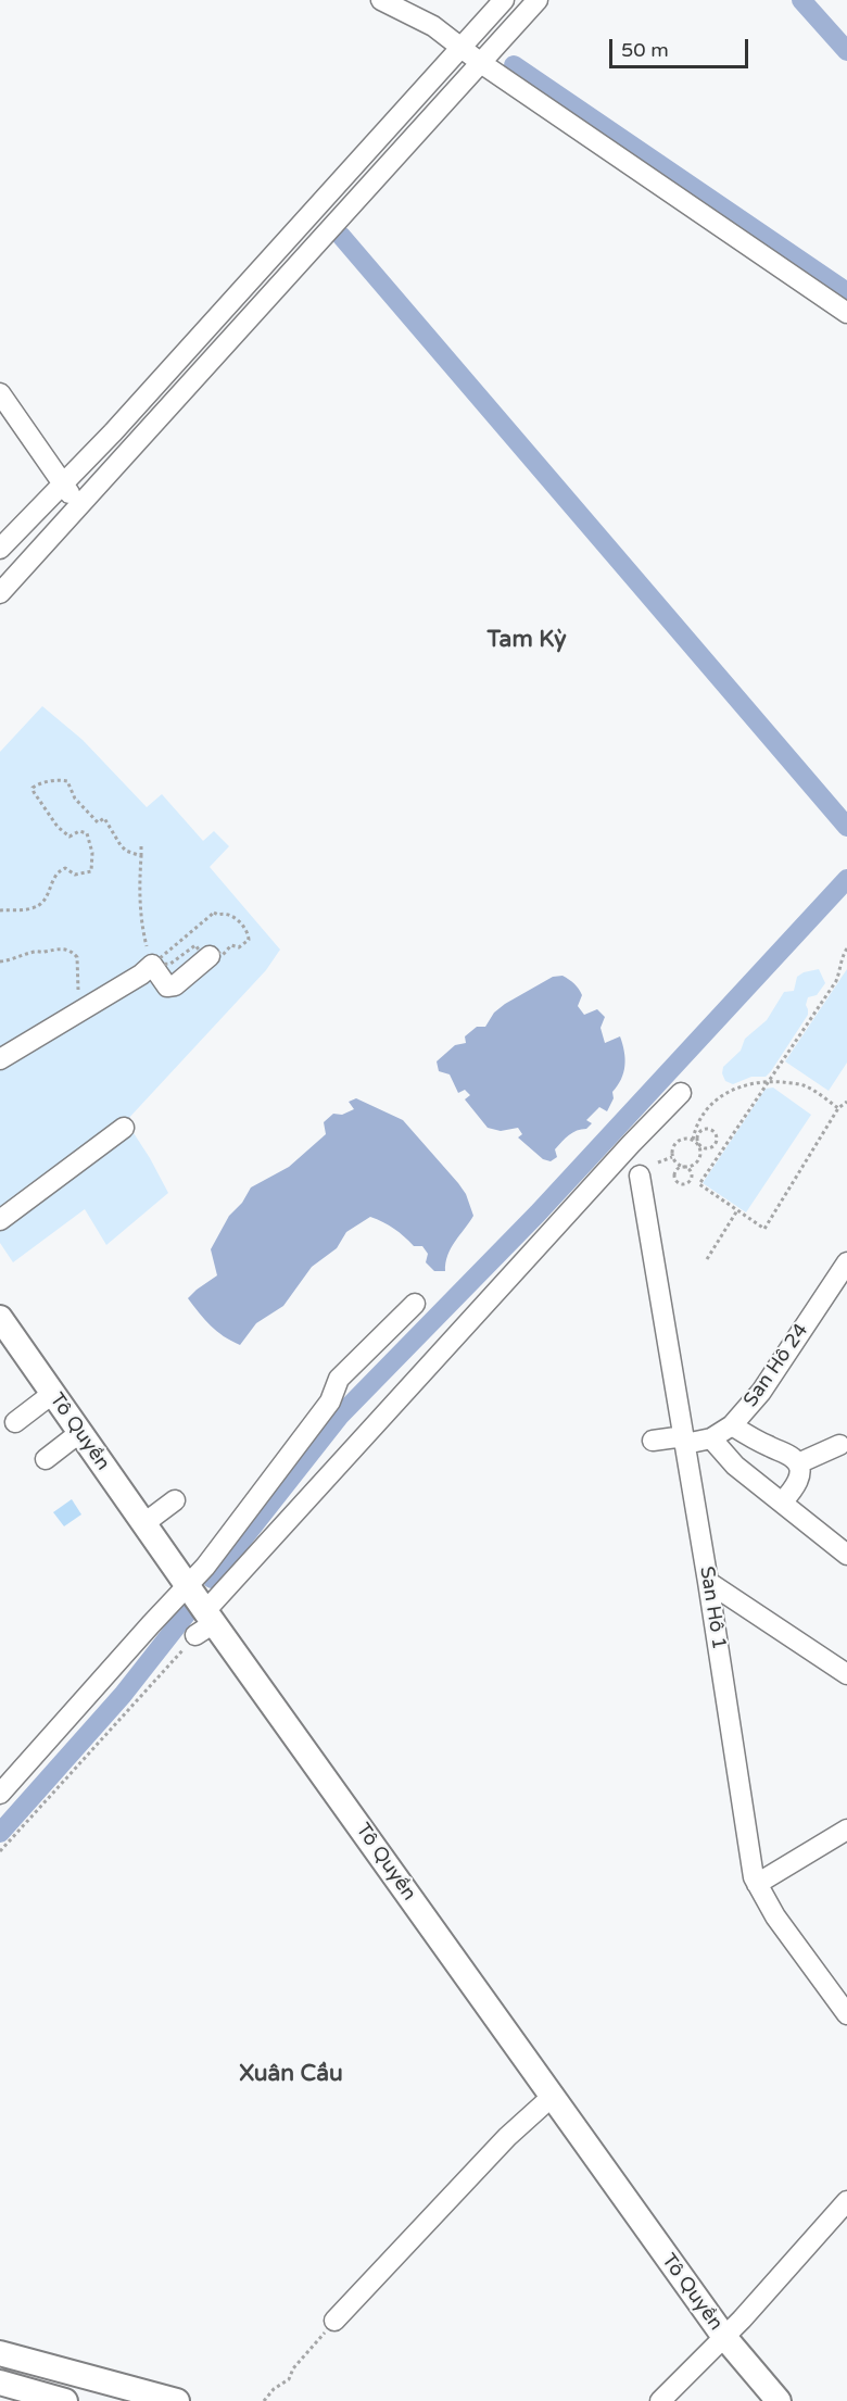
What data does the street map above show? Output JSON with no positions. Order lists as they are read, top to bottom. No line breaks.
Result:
{"streets":{"main road":["Tô Quyền"],"street":["San Hô 24","San Hô 1"]},"crossings":[["San Hô 24","San Hô 1"]],"districts":["Tam Kỳ","Xuân Cầu"],"scale_bar":"50 m"}
